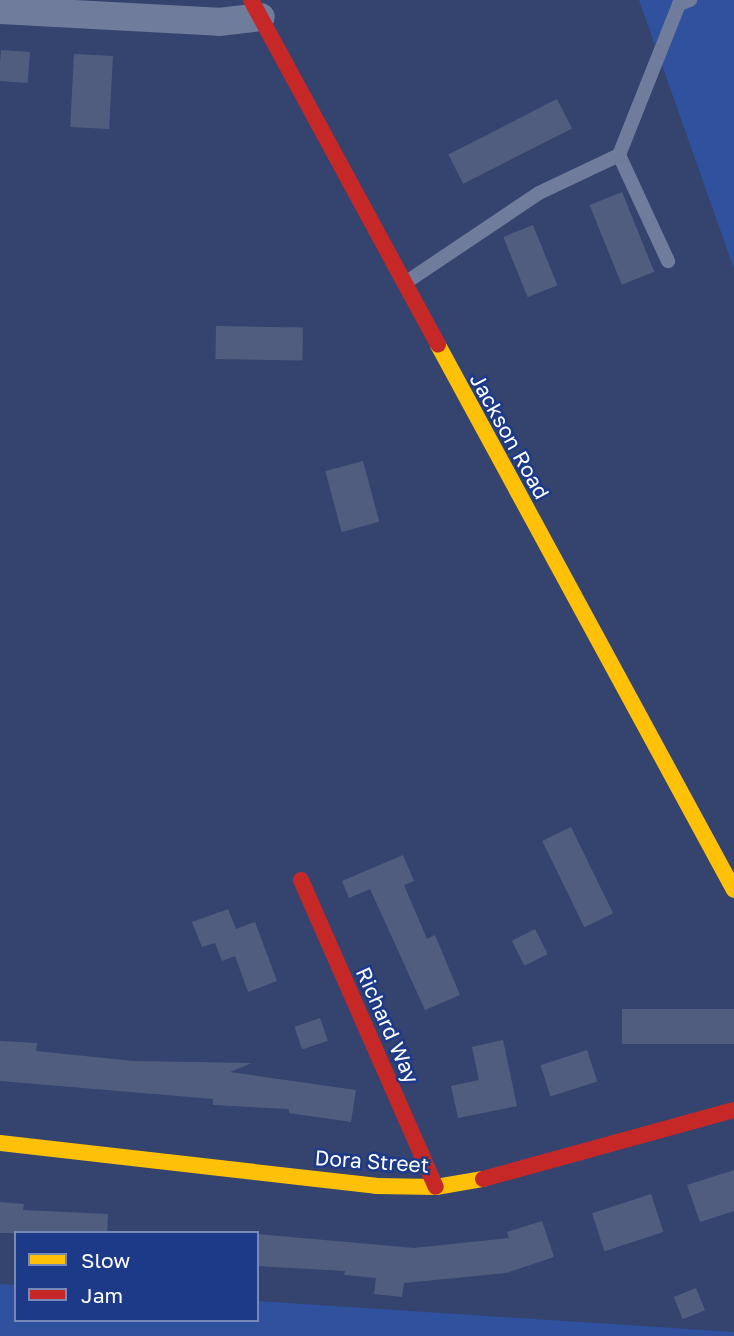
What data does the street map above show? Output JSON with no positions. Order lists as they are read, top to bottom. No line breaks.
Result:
{"streets":{"street":["Jackson Road","Richard Way","Dora Street"]},"crossings":[["Richard Way","Dora Street"]],"legend":["Slow","Jam"]}
